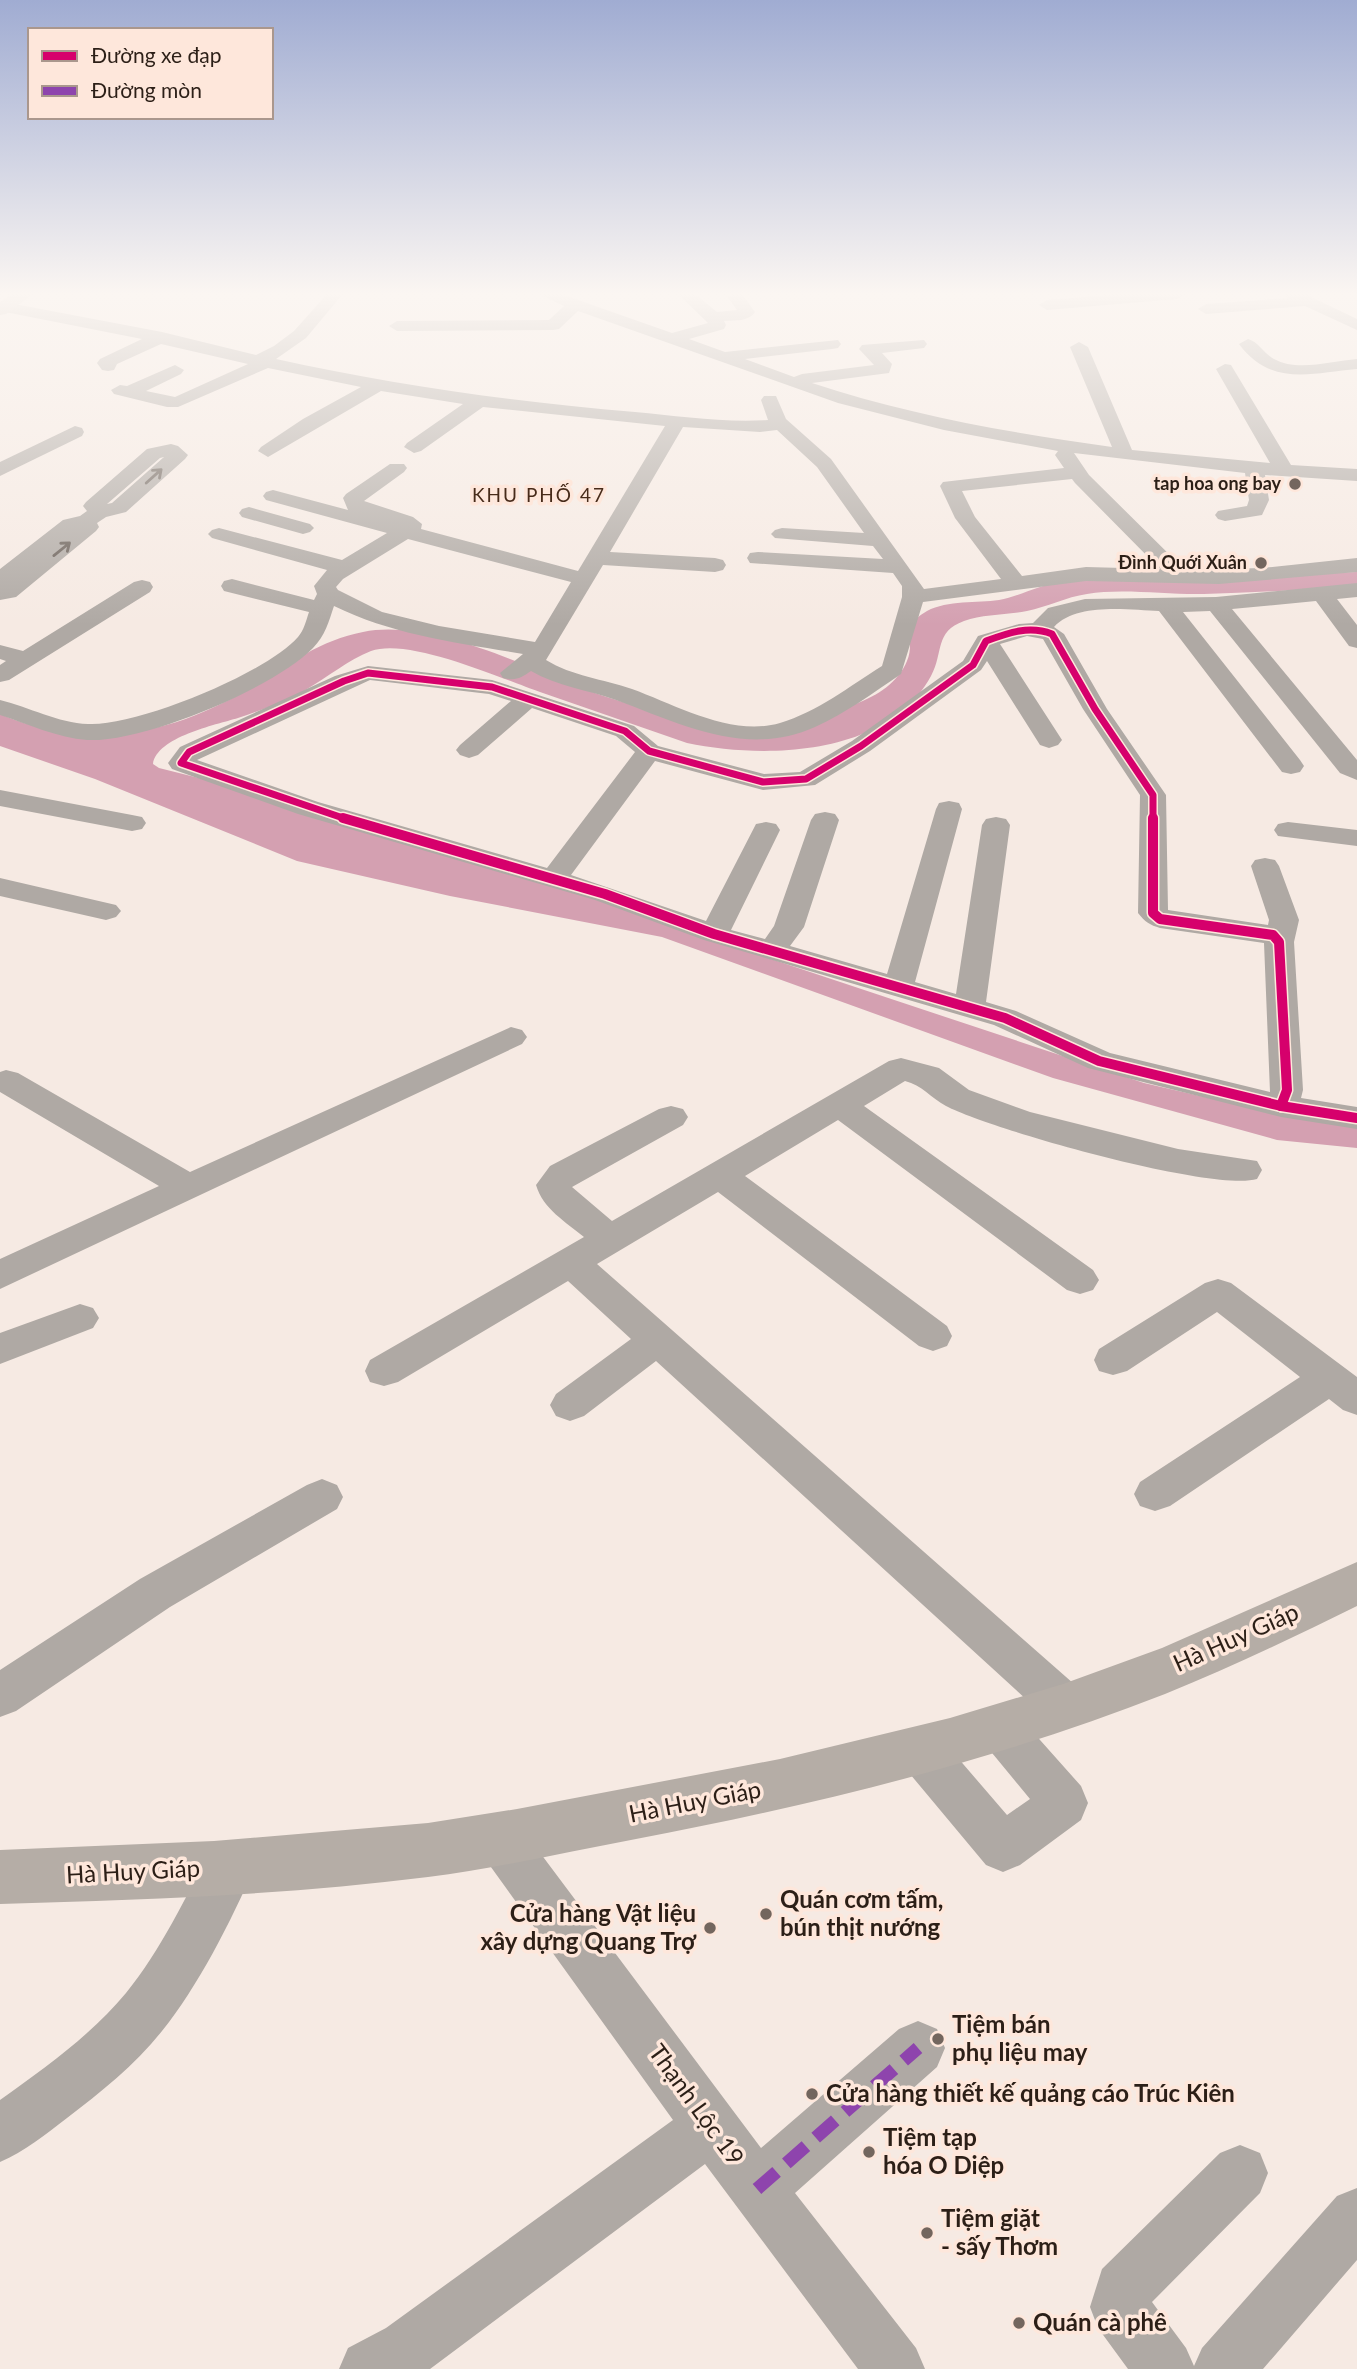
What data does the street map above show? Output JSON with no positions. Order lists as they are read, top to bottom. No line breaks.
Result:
{"streets":{"main road":["Hà Huy Giáp"],"street":["Thạnh Lộc 19"]},"crossings":[["Hà Huy Giáp","Thạnh Lộc 19"]],"districts":["KHU PHỐ 47"],"places":["tap hoa ong bay","Đình Quới Xuân","Quán cơm tấm, bún thịt nướng","Cửa hàng Vật liệu xây dựng Quang Trợ","Tiệm bán phụ liệu may","Cửa hàng thiết kế quảng cáo Trúc Kiên","Tiệm tạp hóa O Diệp","Tiệm giặt - sấy Thơm","Quán cà phê"],"legend":["Đường xe đạp","Đường mòn"]}
